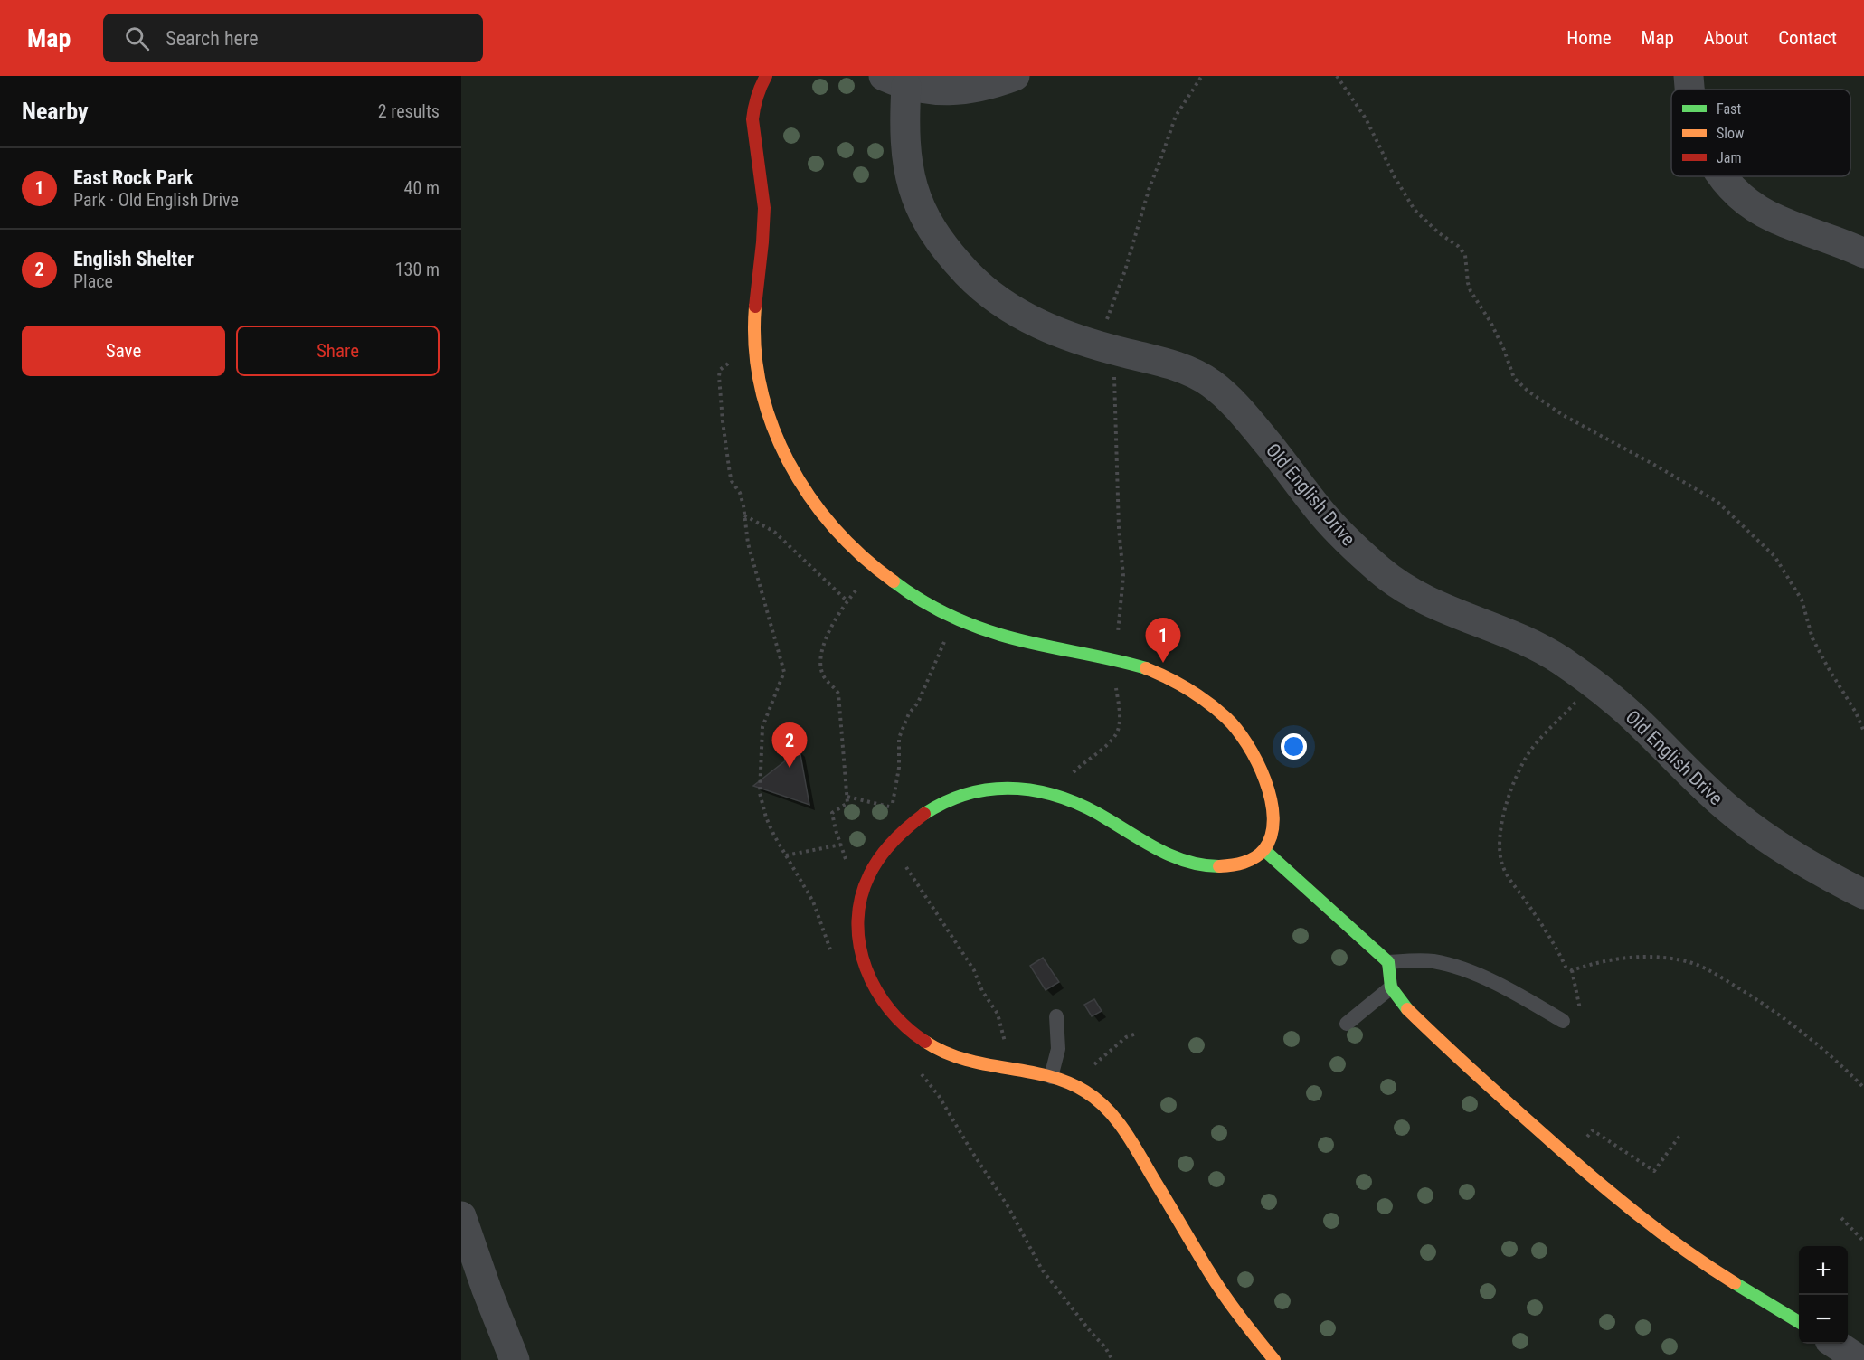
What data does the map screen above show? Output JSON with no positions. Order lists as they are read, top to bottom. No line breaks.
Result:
{"streets":{"street":["Old English Drive"]},"legend":["Fast","Slow","Jam"],"page":{"header":"Map","search":"Search here","nav":["Home","Map","About","Contact"],"heading":["Nearby","2 results"],"list":[{"mark":"1","name":"East Rock Park","note":"Park · Old English Drive","value":"40 m"},{"mark":"2","name":"English Shelter","note":"Place","value":"130 m"}],"buttons":["Save","Share"],"pins":["1","2"],"map_buttons":["+","−"]}}
